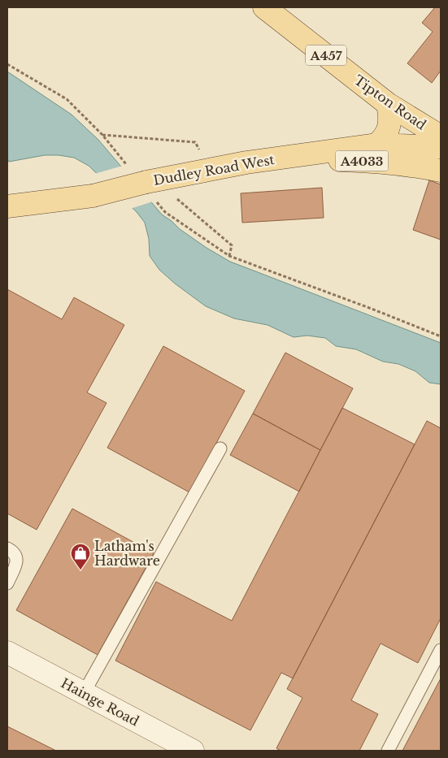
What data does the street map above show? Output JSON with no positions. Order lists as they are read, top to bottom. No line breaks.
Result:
{"streets":{"main road":["A457","Tipton Road","A4033","Dudley Road West"],"street":["Hainge Road"]},"crossings":[["Tipton Road","A4033"],["A4033","Dudley Road West"]],"places":{"shop":["Latham's Hardware"]}}
